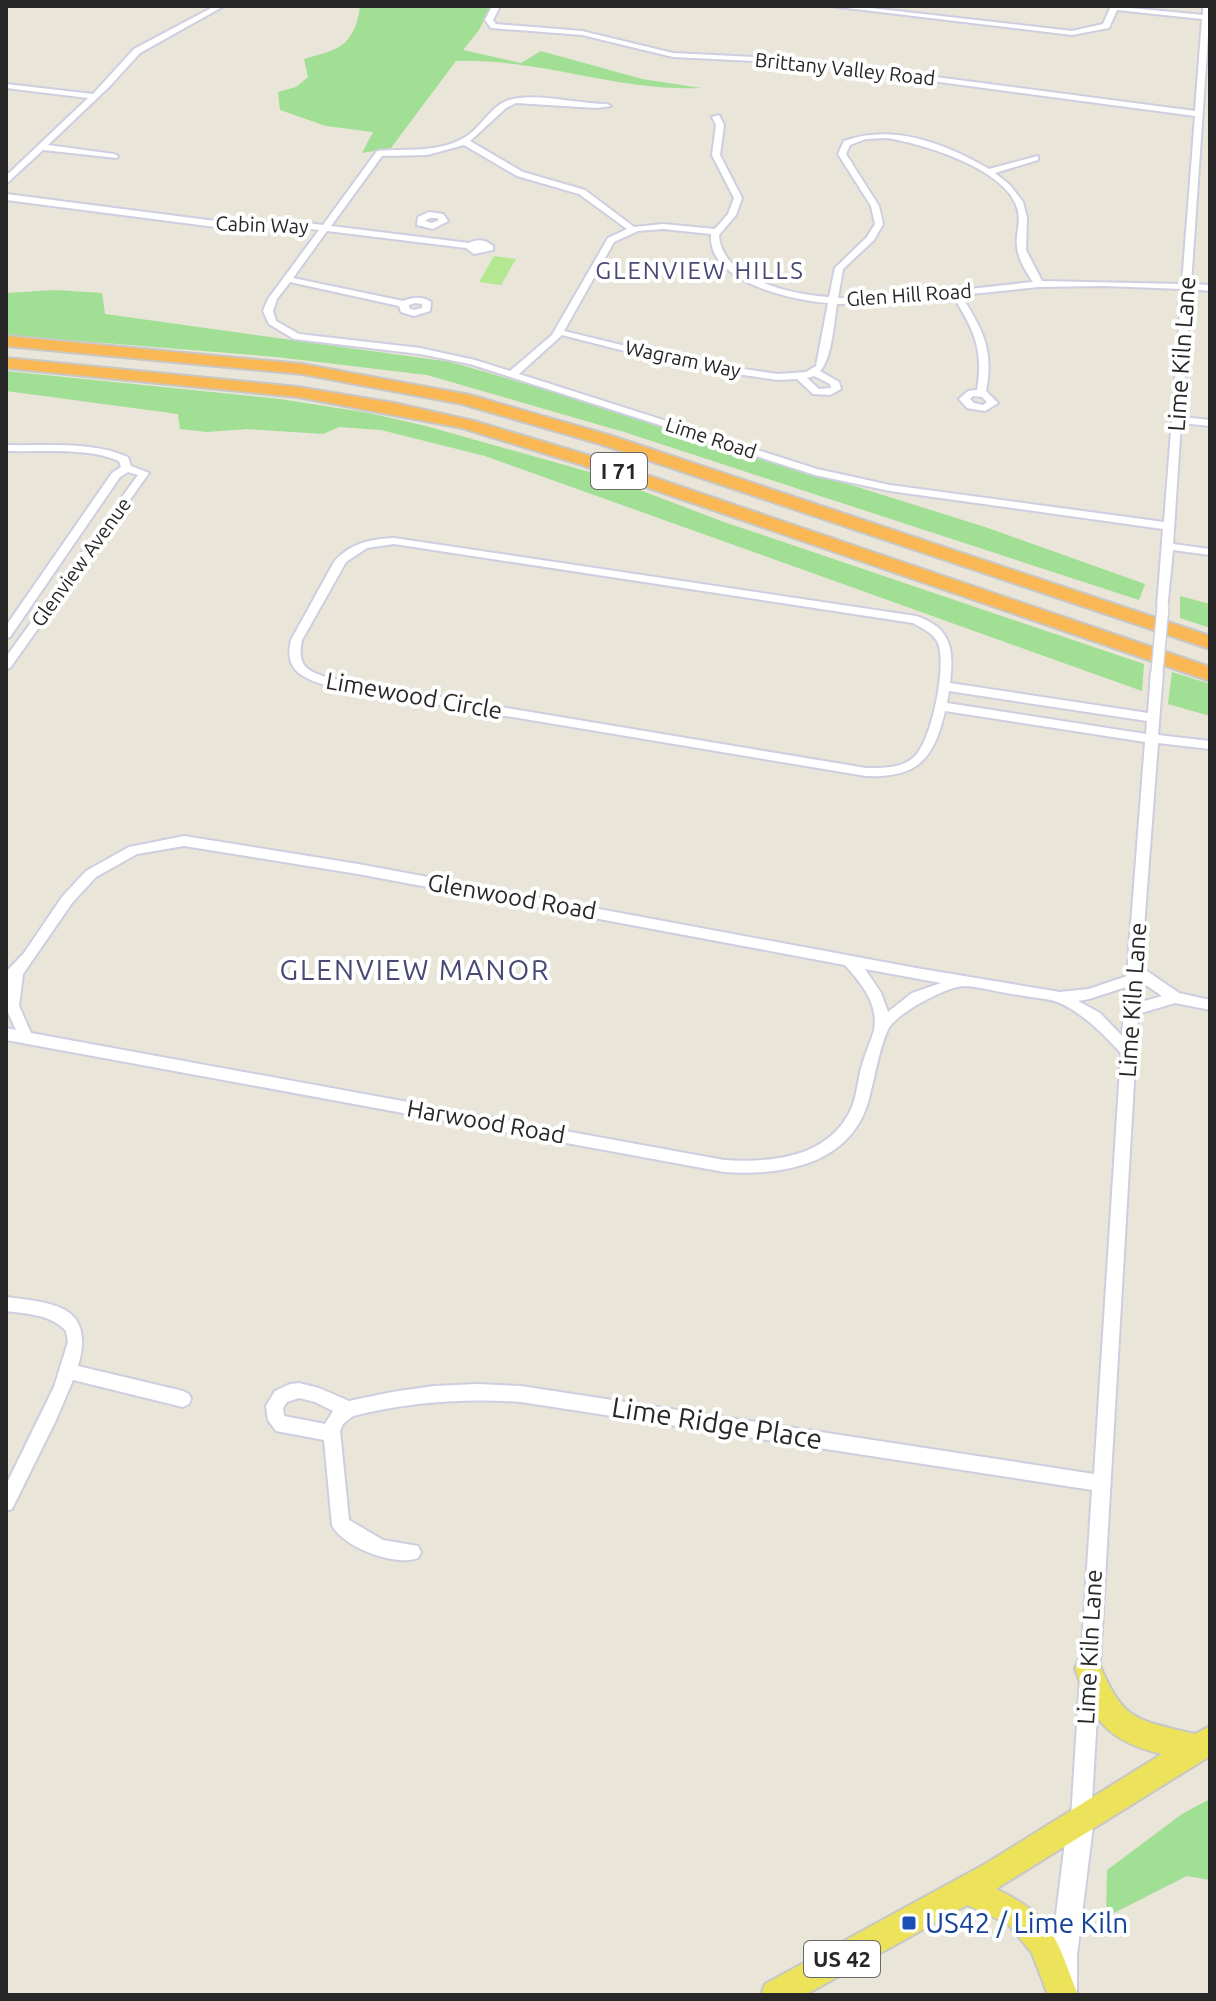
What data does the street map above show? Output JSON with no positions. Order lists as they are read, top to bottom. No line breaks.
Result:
{"streets":{"highway":["I 71"],"main road":["Lime Kiln Lane","US 42"],"street":["Brittany Valley Road","Cabin Way","Glen Hill Road","Wagram Way","Lime Road","Glenview Avenue","Limewood Circle","Glenwood Road","Harwood Road","Lime Ridge Place"]},"crossings":[["Brittany Valley Road","Lime Kiln Lane"],["Glen Hill Road","Lime Kiln Lane"],["Glen Hill Road","Wagram Way"],["Lime Kiln Lane","Lime Road"],["Lime Kiln Lane","Glenwood Road"],["Lime Kiln Lane","Lime Ridge Place"],["Lime Kiln Lane","US 42"],["Glenwood Road","Harwood Road"]],"districts":["GLENVIEW HILLS","GLENVIEW MANOR"],"places":{"transit":["US42 / Lime Kiln"]}}
